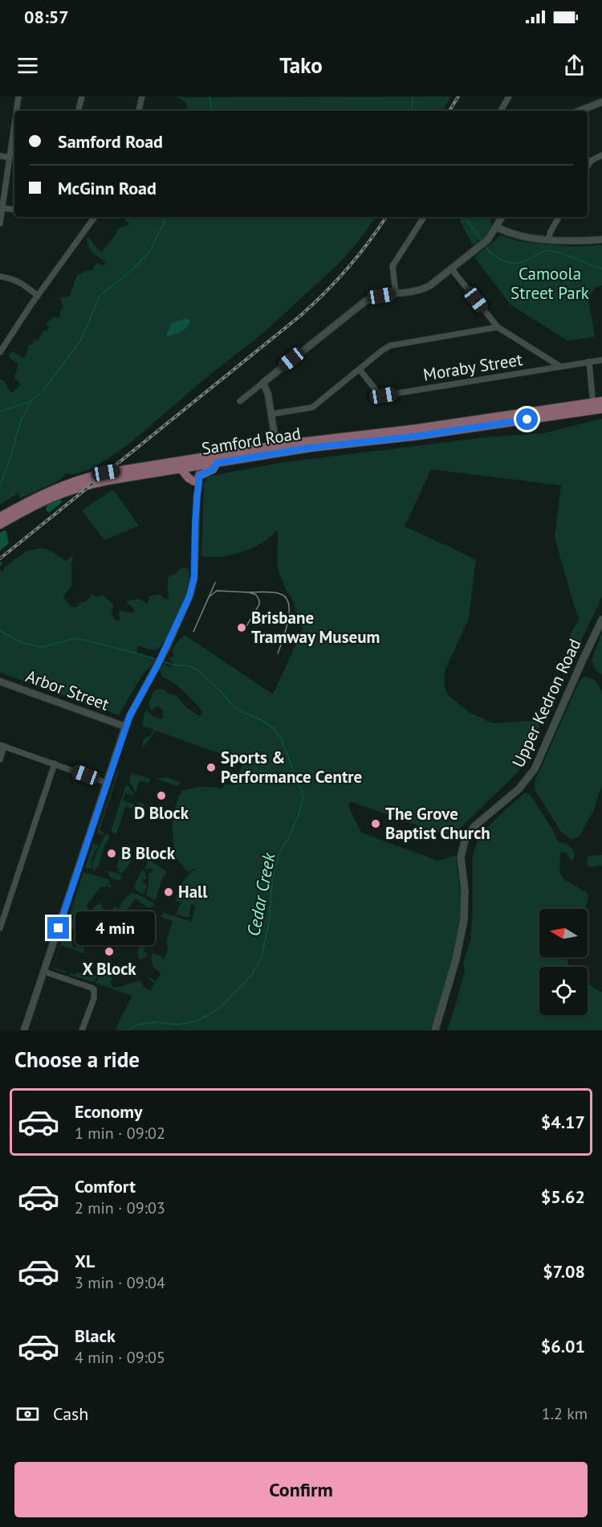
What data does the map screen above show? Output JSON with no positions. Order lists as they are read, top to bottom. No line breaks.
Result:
{"streets":{"main road":["Samford Road","Upper Kedron Road"],"street":["Moraby Street","Arbor Street"]},"water":["Cedar Creek"],"parks":["Camoola Street Park"],"places":["Brisbane Tramway Museum","Sports & Performance Centre","D Block","The Grove Baptist Church","B Block","Hall","X Block"],"north":"left","page":{"status":"08:57","header":"Tako","banner":["Samford Road","McGinn Road"],"bubble":"4 min","heading":"Choose a ride","list":[{"name":"Economy","note":"1 min · 09:02","value":"$4.17"},{"name":"Comfort","note":"2 min · 09:03","value":"$5.62"},{"name":"XL","note":"3 min · 09:04","value":"$7.08"},{"name":"Black","note":"4 min · 09:05","value":"$6.01"}],"pay":["Cash","1.2 km"],"buttons":"Confirm"}}
